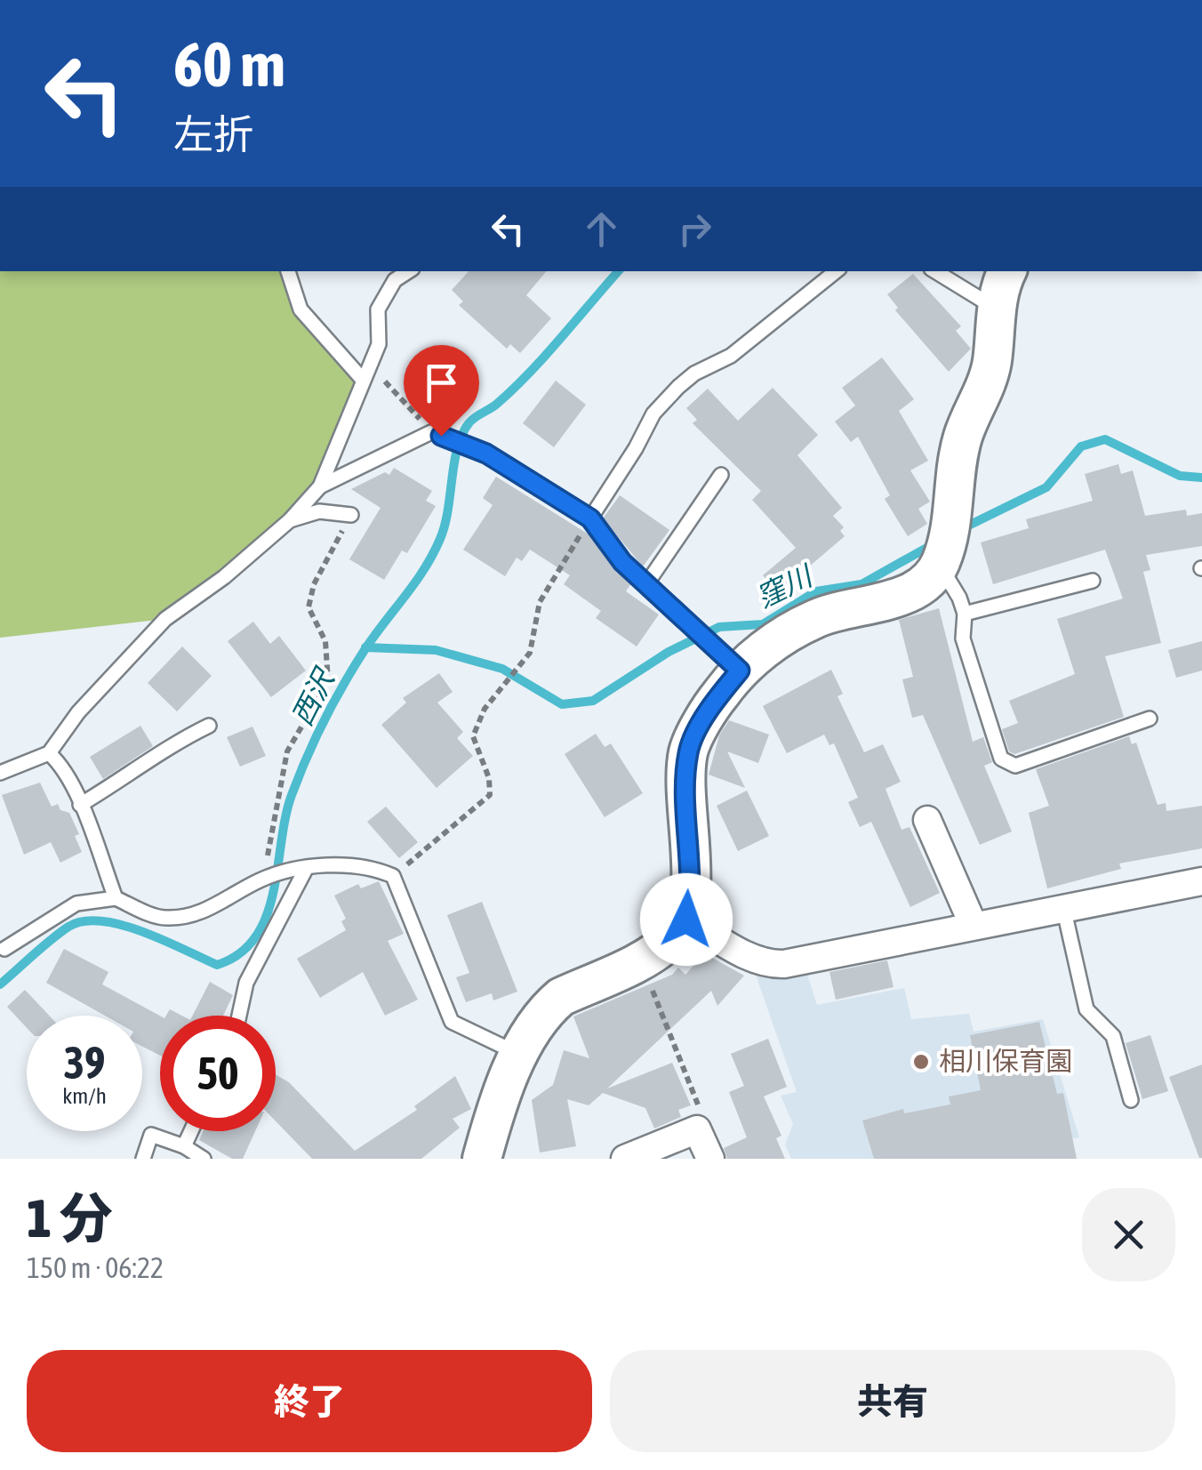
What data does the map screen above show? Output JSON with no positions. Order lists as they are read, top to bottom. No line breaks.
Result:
{"water":["窪川","西沢"],"places":["相川保育園"],"page":{"turn":["60 m","左折"],"speed":"39 km/h","limit":"50","heading":["1 分","150 m · 06:22"],"buttons":["終了","共有"]}}
